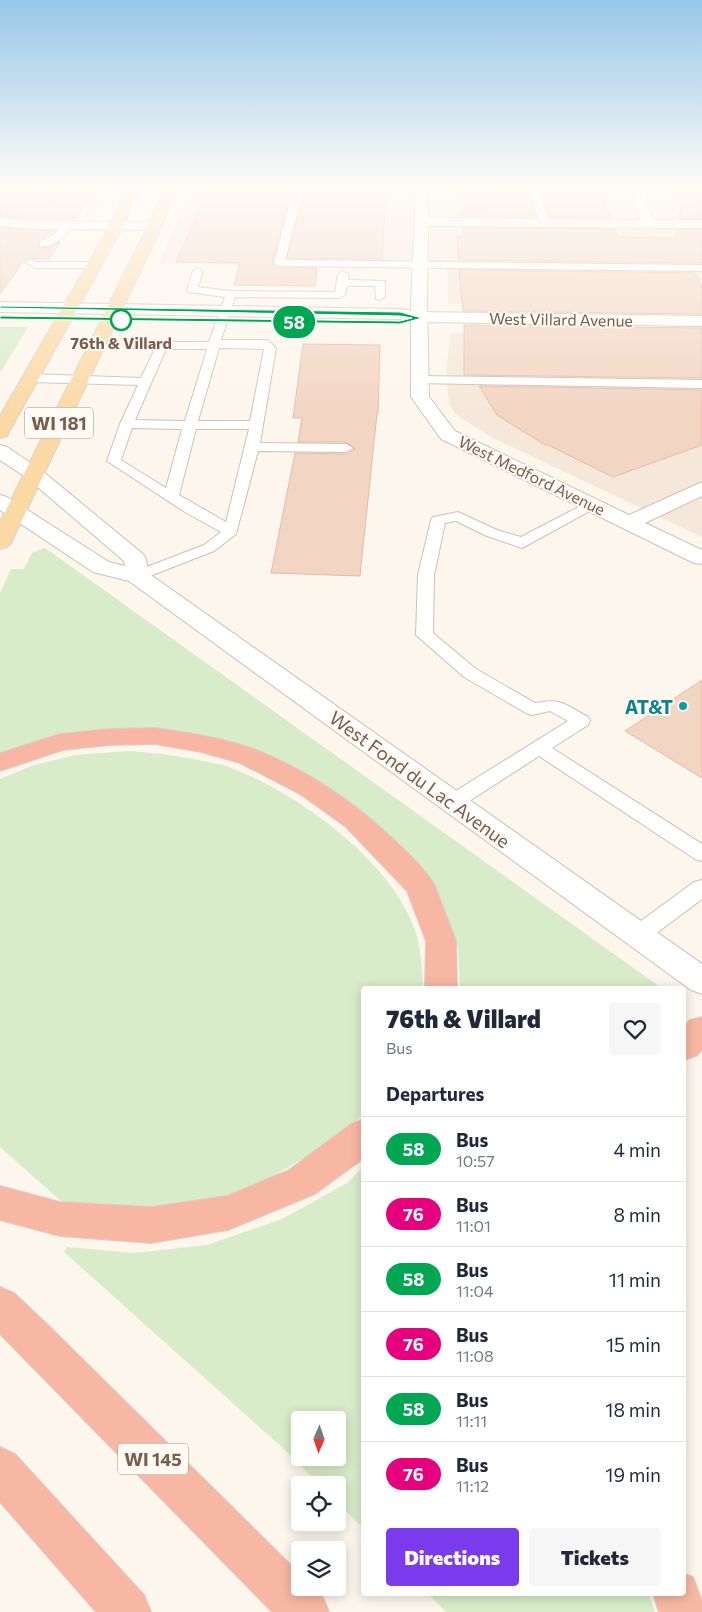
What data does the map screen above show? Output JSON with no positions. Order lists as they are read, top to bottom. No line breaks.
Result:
{"streets":{"highway":["WI 145"],"main road":["WI 181"],"street":["West Villard Avenue","West Medford Avenue","West Fond du Lac Avenue"]},"crossings":[["West Villard Avenue","WI 181"],["West Villard Avenue","West Medford Avenue"],["WI 181","West Fond du Lac Avenue"]],"places":["76th & Villard","AT&T"],"lines":["bus line 58"],"north":"bottom","page":{"on_map":"58","heading":[["76th & Villard","Bus"],"Departures"],"list":[{"mark":"58","name":"Bus","note":"10:57","value":"4 min"},{"mark":"76","name":"Bus","note":"11:01","value":"8 min"},{"mark":"58","name":"Bus","note":"11:04","value":"11 min"},{"mark":"76","name":"Bus","note":"11:08","value":"15 min"},{"mark":"58","name":"Bus","note":"11:11","value":"18 min"},{"mark":"76","name":"Bus","note":"11:12","value":"19 min"}],"buttons":["Directions","Tickets"]}}
